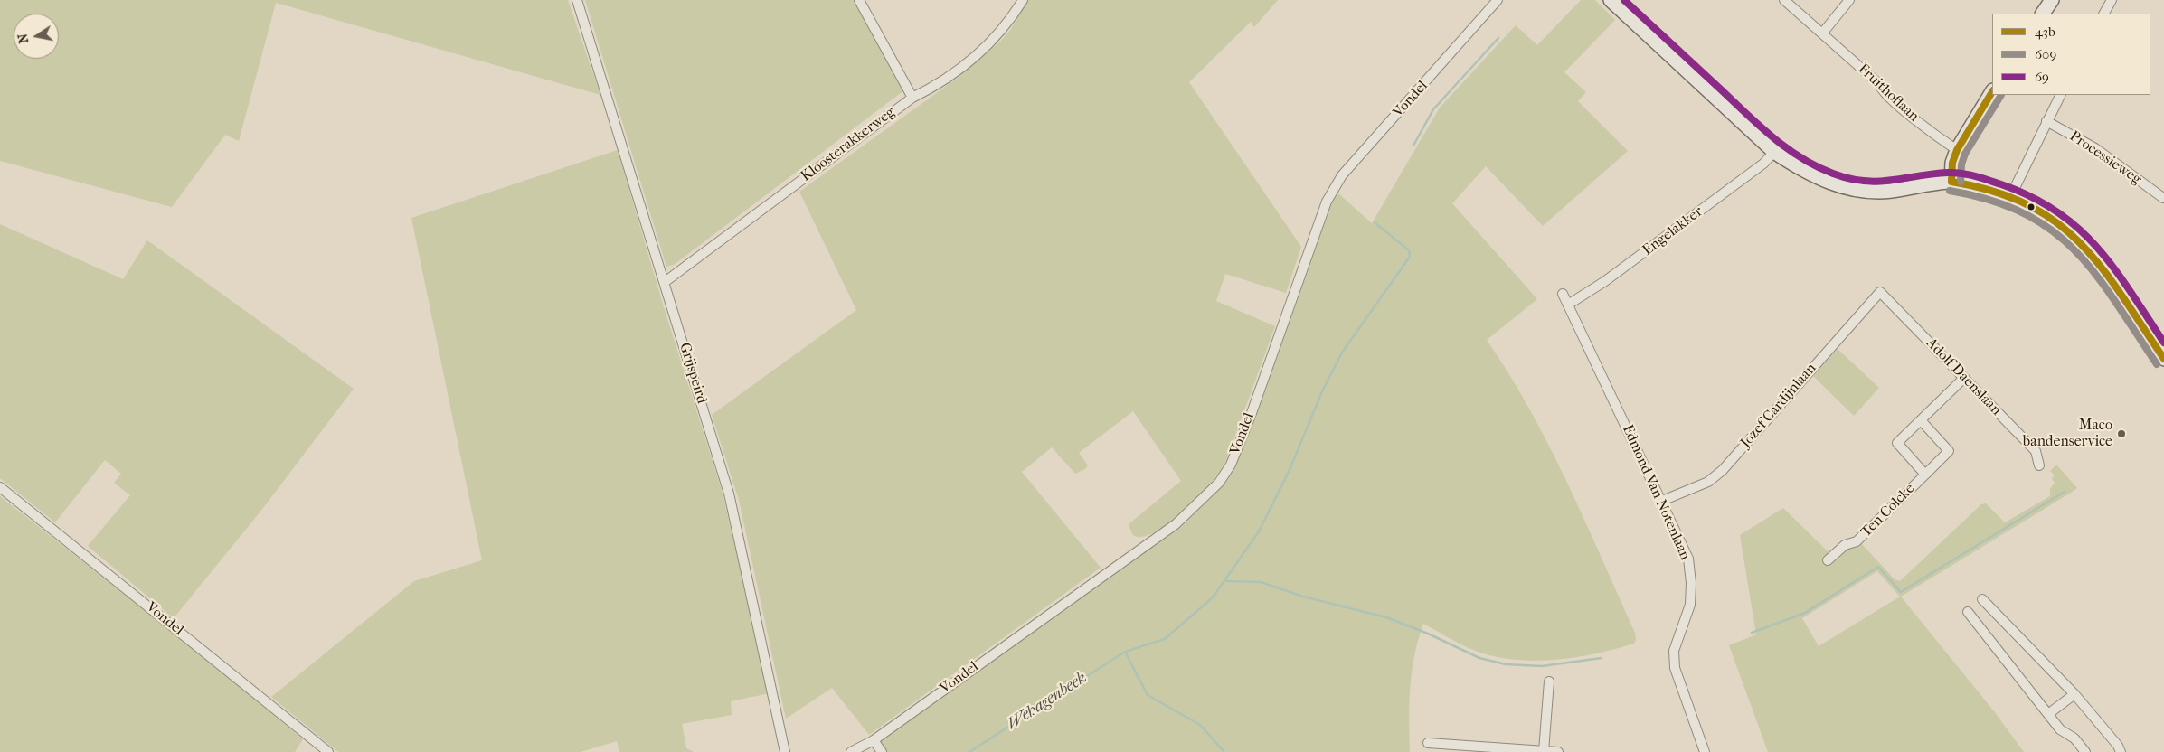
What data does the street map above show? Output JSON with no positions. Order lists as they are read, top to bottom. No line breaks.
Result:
{"streets":{"street":["Fruithoflaan","Vondel","Kloosterakkerweg","Processieweg","Engelakker","Grijspeird","Adolf Daenslaan","Jozef Cardijnlaan","Edmond Van Notenlaan","Ten Colcke"]},"crossings":[["Kloosterakkerweg","Grijspeird"],["Engelakker","Edmond Van Notenlaan"],["Adolf Daenslaan","Jozef Cardijnlaan"],["Adolf Daenslaan","Ten Colcke"],["Jozef Cardijnlaan","Edmond Van Notenlaan"]],"water":["Wehagenbeek"],"places":["Maco bandenservice"],"lines":["transit line 69","transit line 43b","transit line 609"],"legend":["43b","609","69"],"north":"left"}
